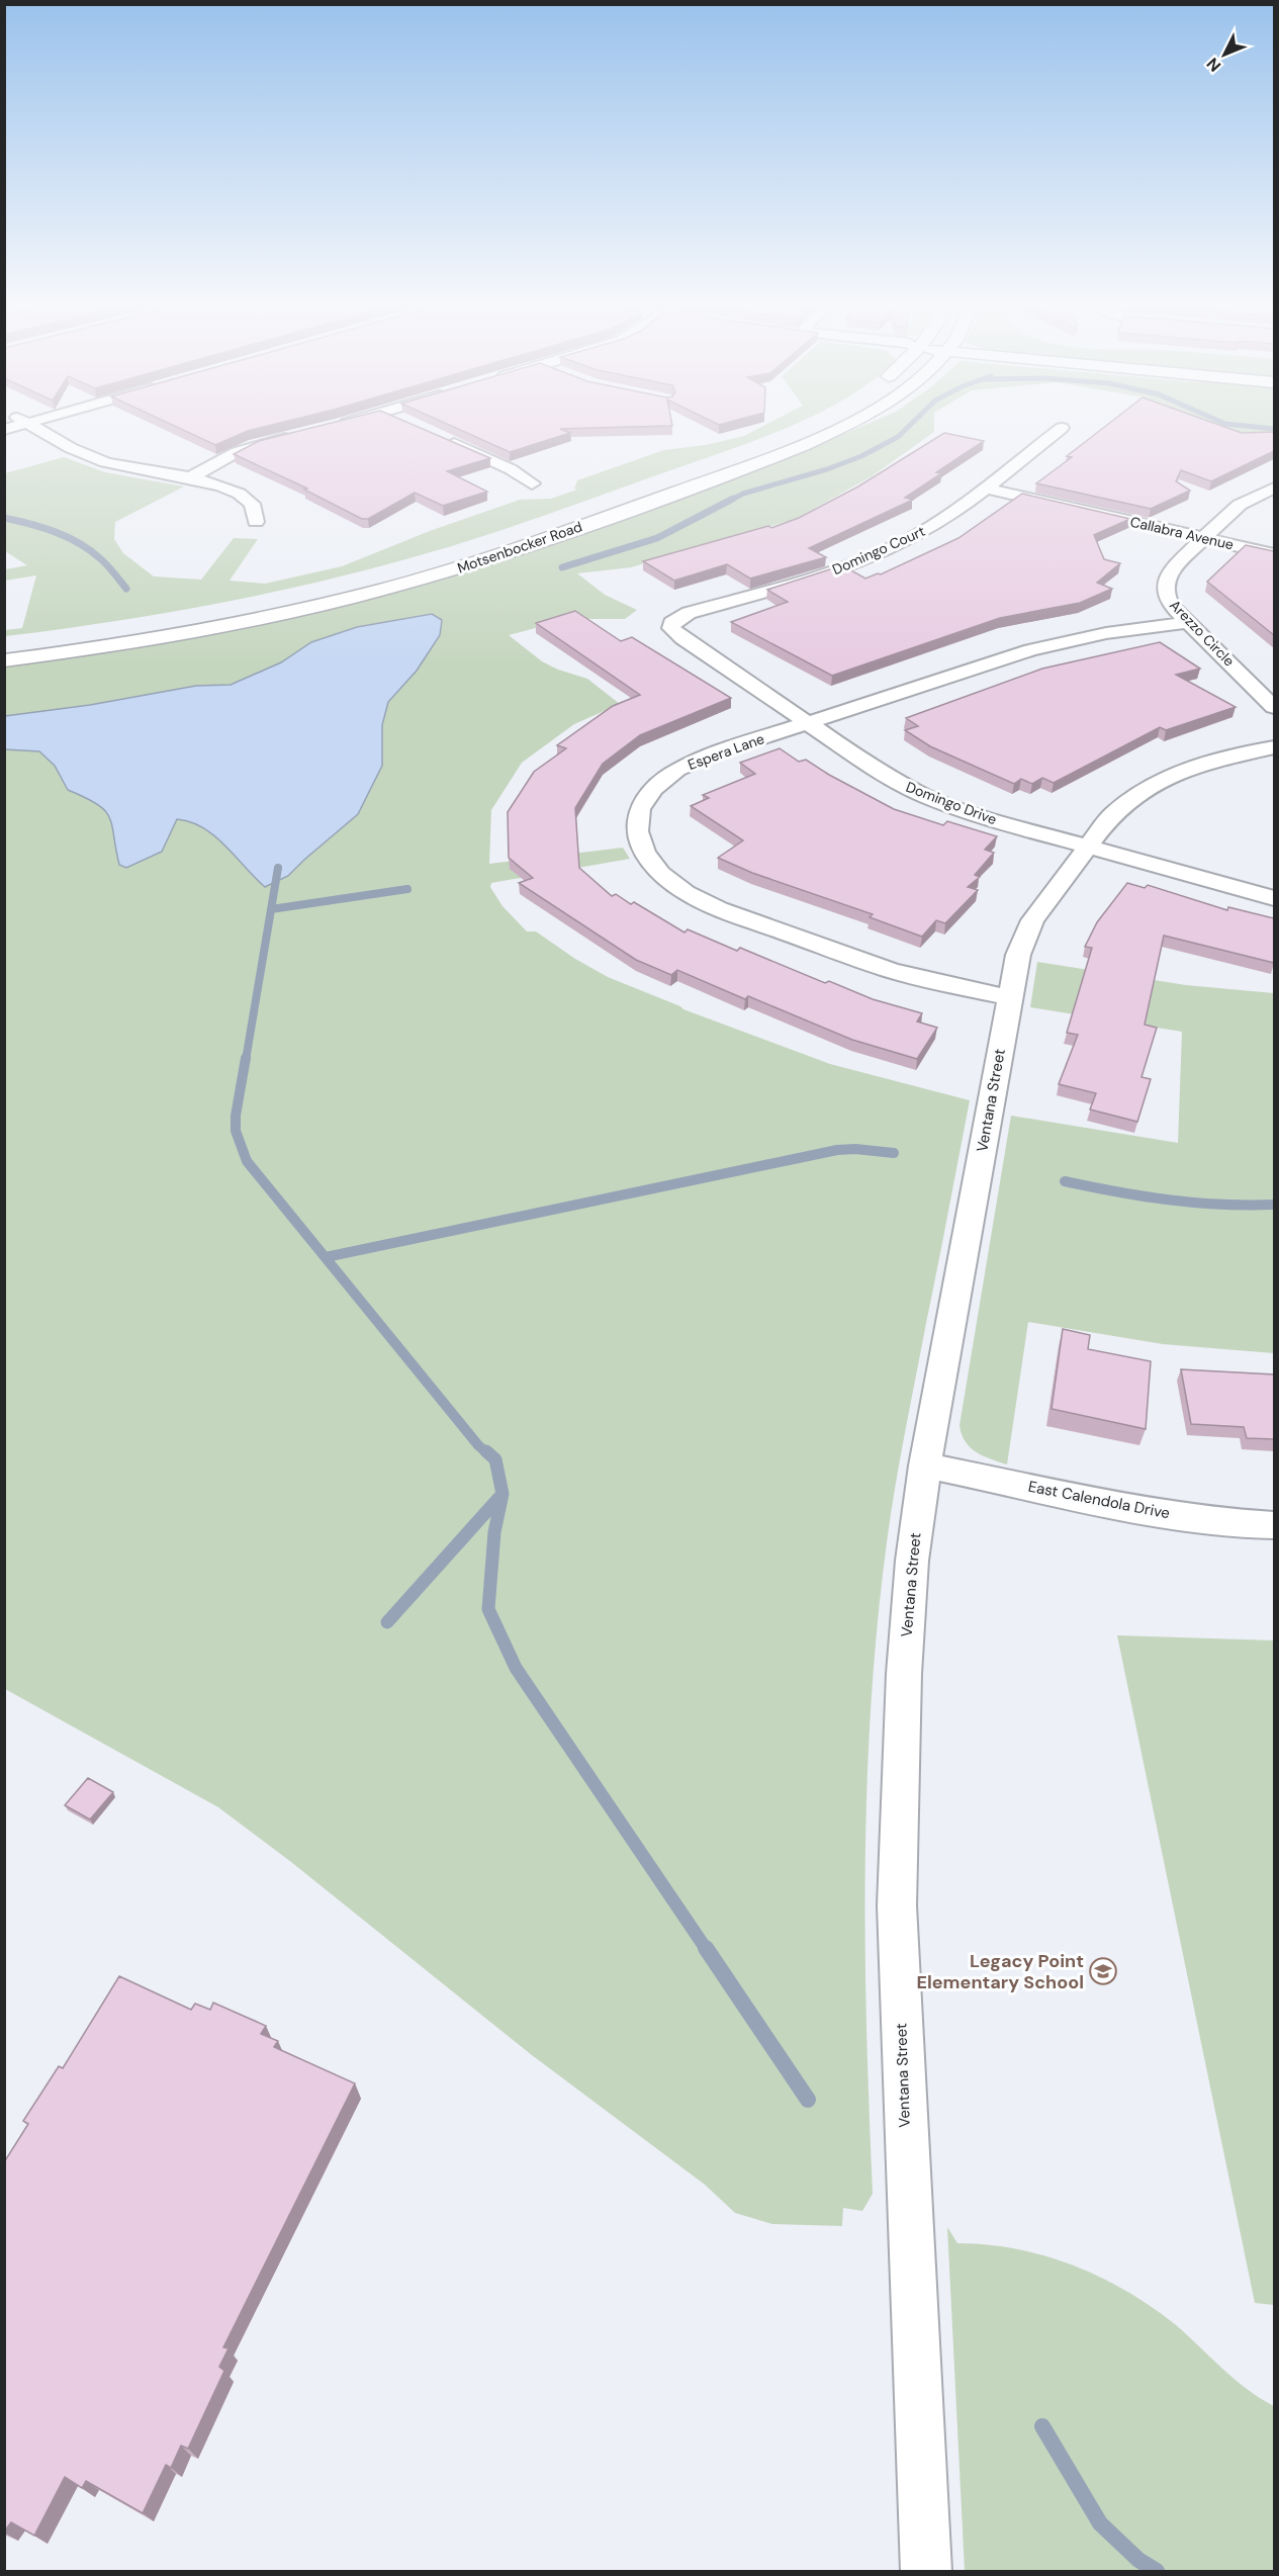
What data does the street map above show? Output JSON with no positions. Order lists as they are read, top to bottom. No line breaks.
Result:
{"streets":{"main road":["Motsenbocker Road"],"street":["Callabra Avenue","Domingo Court","Arezzo Circle","Espera Lane","Domingo Drive","Ventana Street","East Calendola Drive"]},"crossings":[["Callabra Avenue","Domingo Court"],["Callabra Avenue","Arezzo Circle"],["Domingo Court","Domingo Drive"],["Arezzo Circle","Espera Lane"],["Espera Lane","Domingo Drive"],["Espera Lane","Ventana Street"],["Domingo Drive","Ventana Street"],["Ventana Street","East Calendola Drive"]],"places":{"school or university":["Legacy Point Elementary School"]},"north":"bottom left"}
